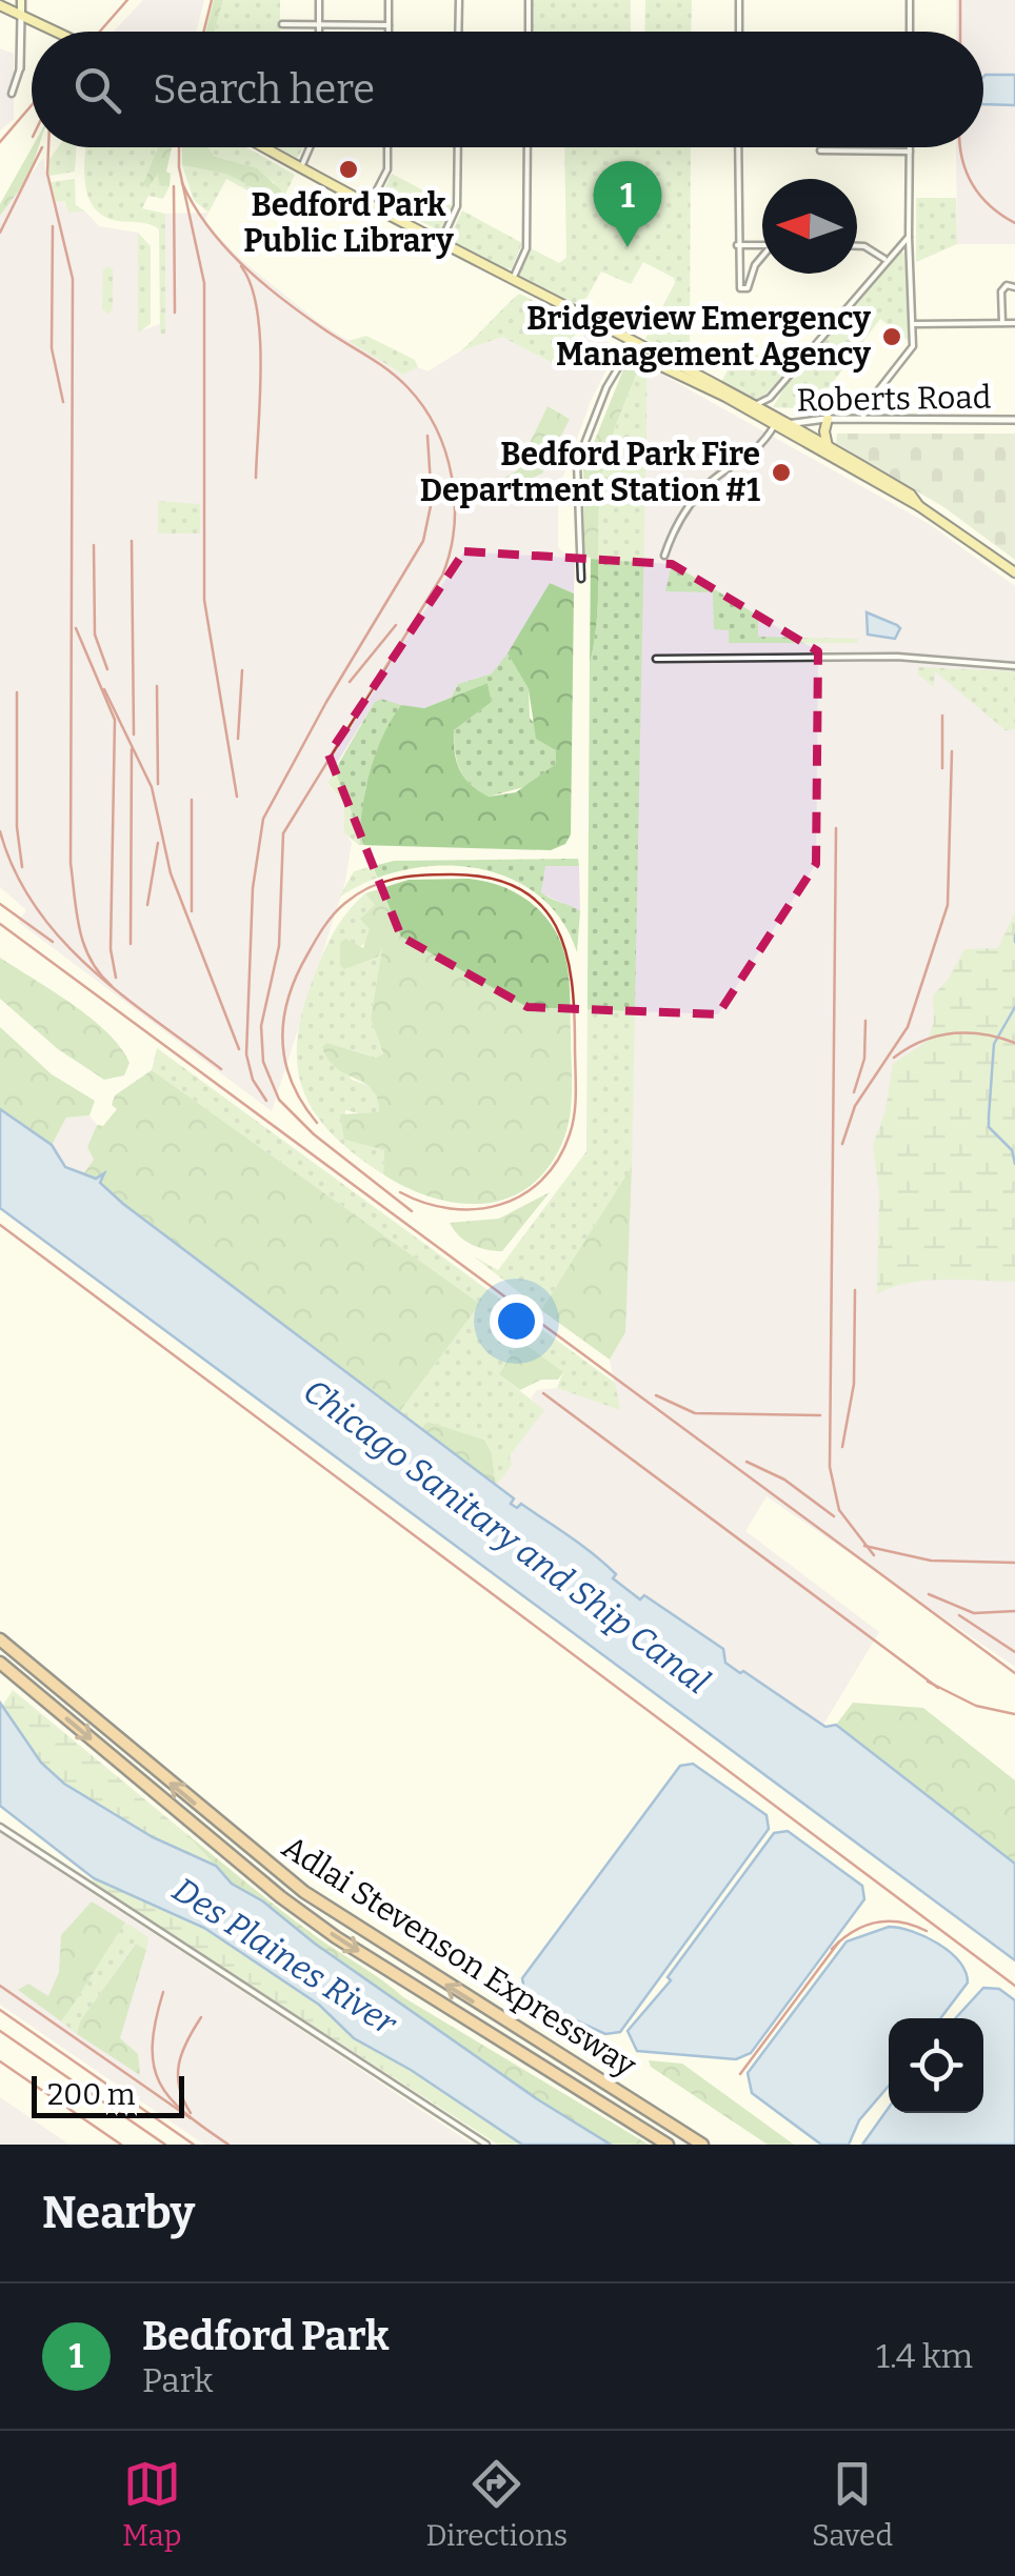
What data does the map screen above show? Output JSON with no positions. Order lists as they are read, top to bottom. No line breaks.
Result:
{"streets":{"highway":["Adlai Stevenson Expressway"],"street":["Roberts Road"]},"water":["Chicago Sanitary and Ship Canal","Des Plaines River"],"places":["Bedford Park Public Library","Bridgeview Emergency Management Agency","Bedford Park Fire Department Station #1"],"scale_bar":"200 m","north":"left","page":{"search":"Search here","pins":"1","scale":"200 m","heading":"Nearby","list":[{"mark":"1","name":"Bedford Park","note":"Park","value":"1.4 km"}],"nav":["Map","Directions","Saved"]}}
